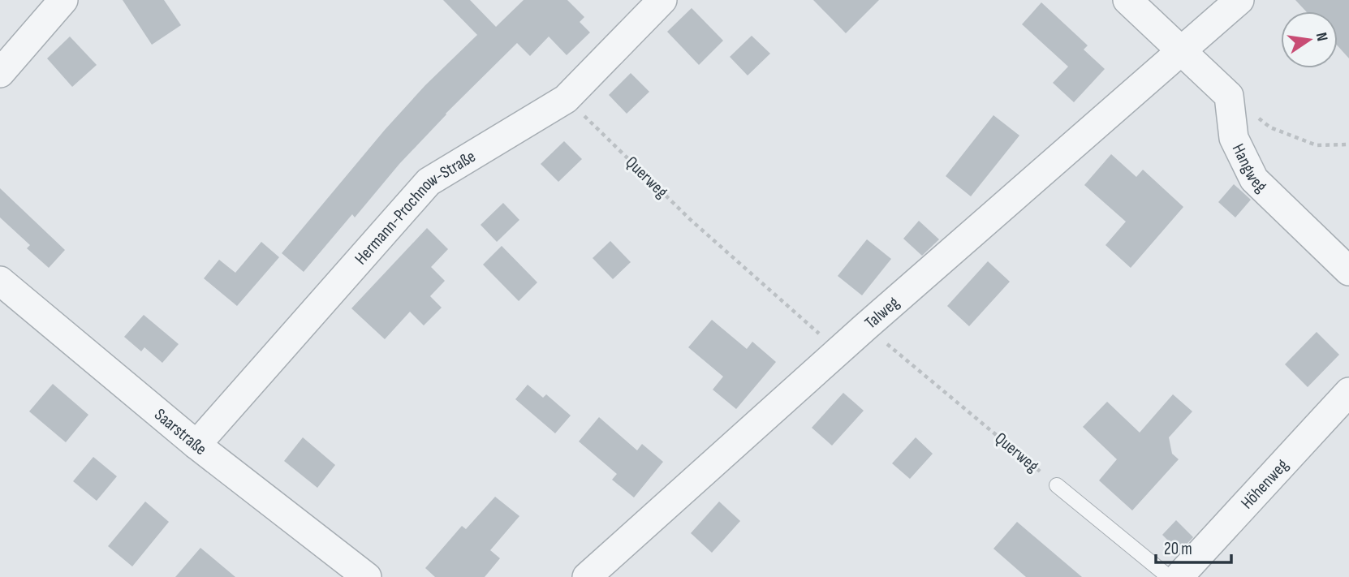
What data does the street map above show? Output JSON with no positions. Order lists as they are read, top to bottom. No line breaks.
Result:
{"streets":{"street":["Hangweg","Hermann-Prochnow-Straße","Talweg","Saarstraße","Höhenweg"],"path":["Querweg"]},"crossings":[["Querweg","Talweg"],["Hermann-Prochnow-Straße","Saarstraße"]],"scale_bar":"20 m","north":"right"}
